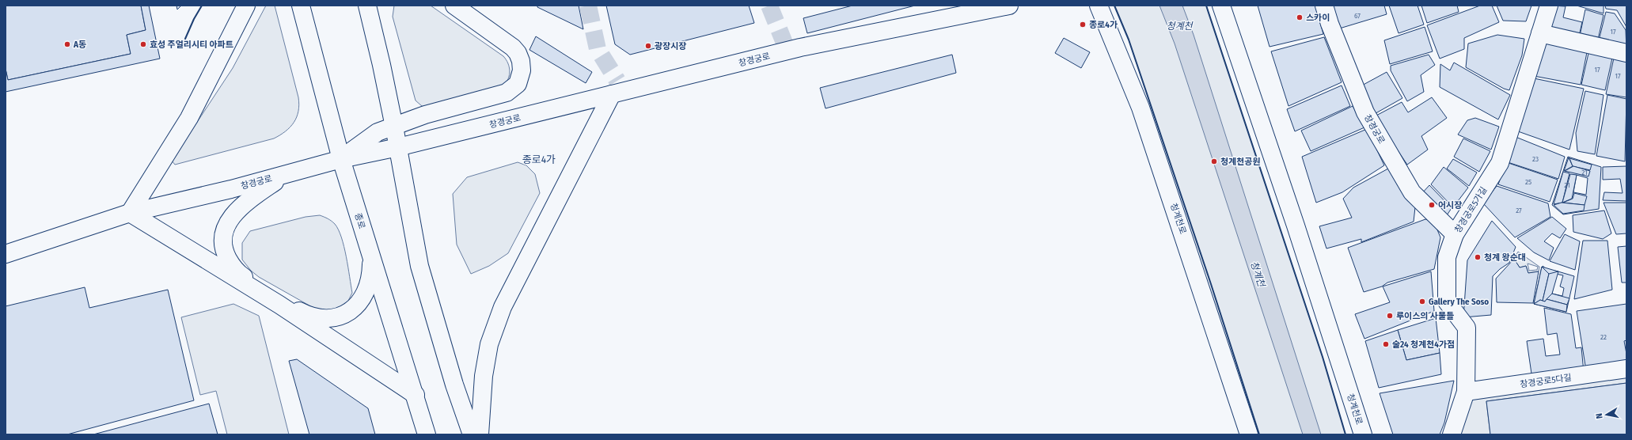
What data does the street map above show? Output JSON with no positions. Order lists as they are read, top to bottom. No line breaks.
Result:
{"streets":{"main road":["창경궁로","창경궁로5가길","청계천로","종로","창경궁로5다길"]},"crossings":[["창경궁로","창경궁로5가길"],["창경궁로","종로"],["창경궁로5가길","창경궁로5다길"]],"districts":["종로4가"],"water":["청계천"],"places":["스카이","종로4가","A동","효성 주얼리시티 아파트","광장시장","청계천공원","어시장","청계 왕순대","Gallery The Soso","루이스의 사물들","술24 청계천4가점"],"house_numbers":["67","17","17","17","23","21","25","21","27","22"],"north":"left"}
